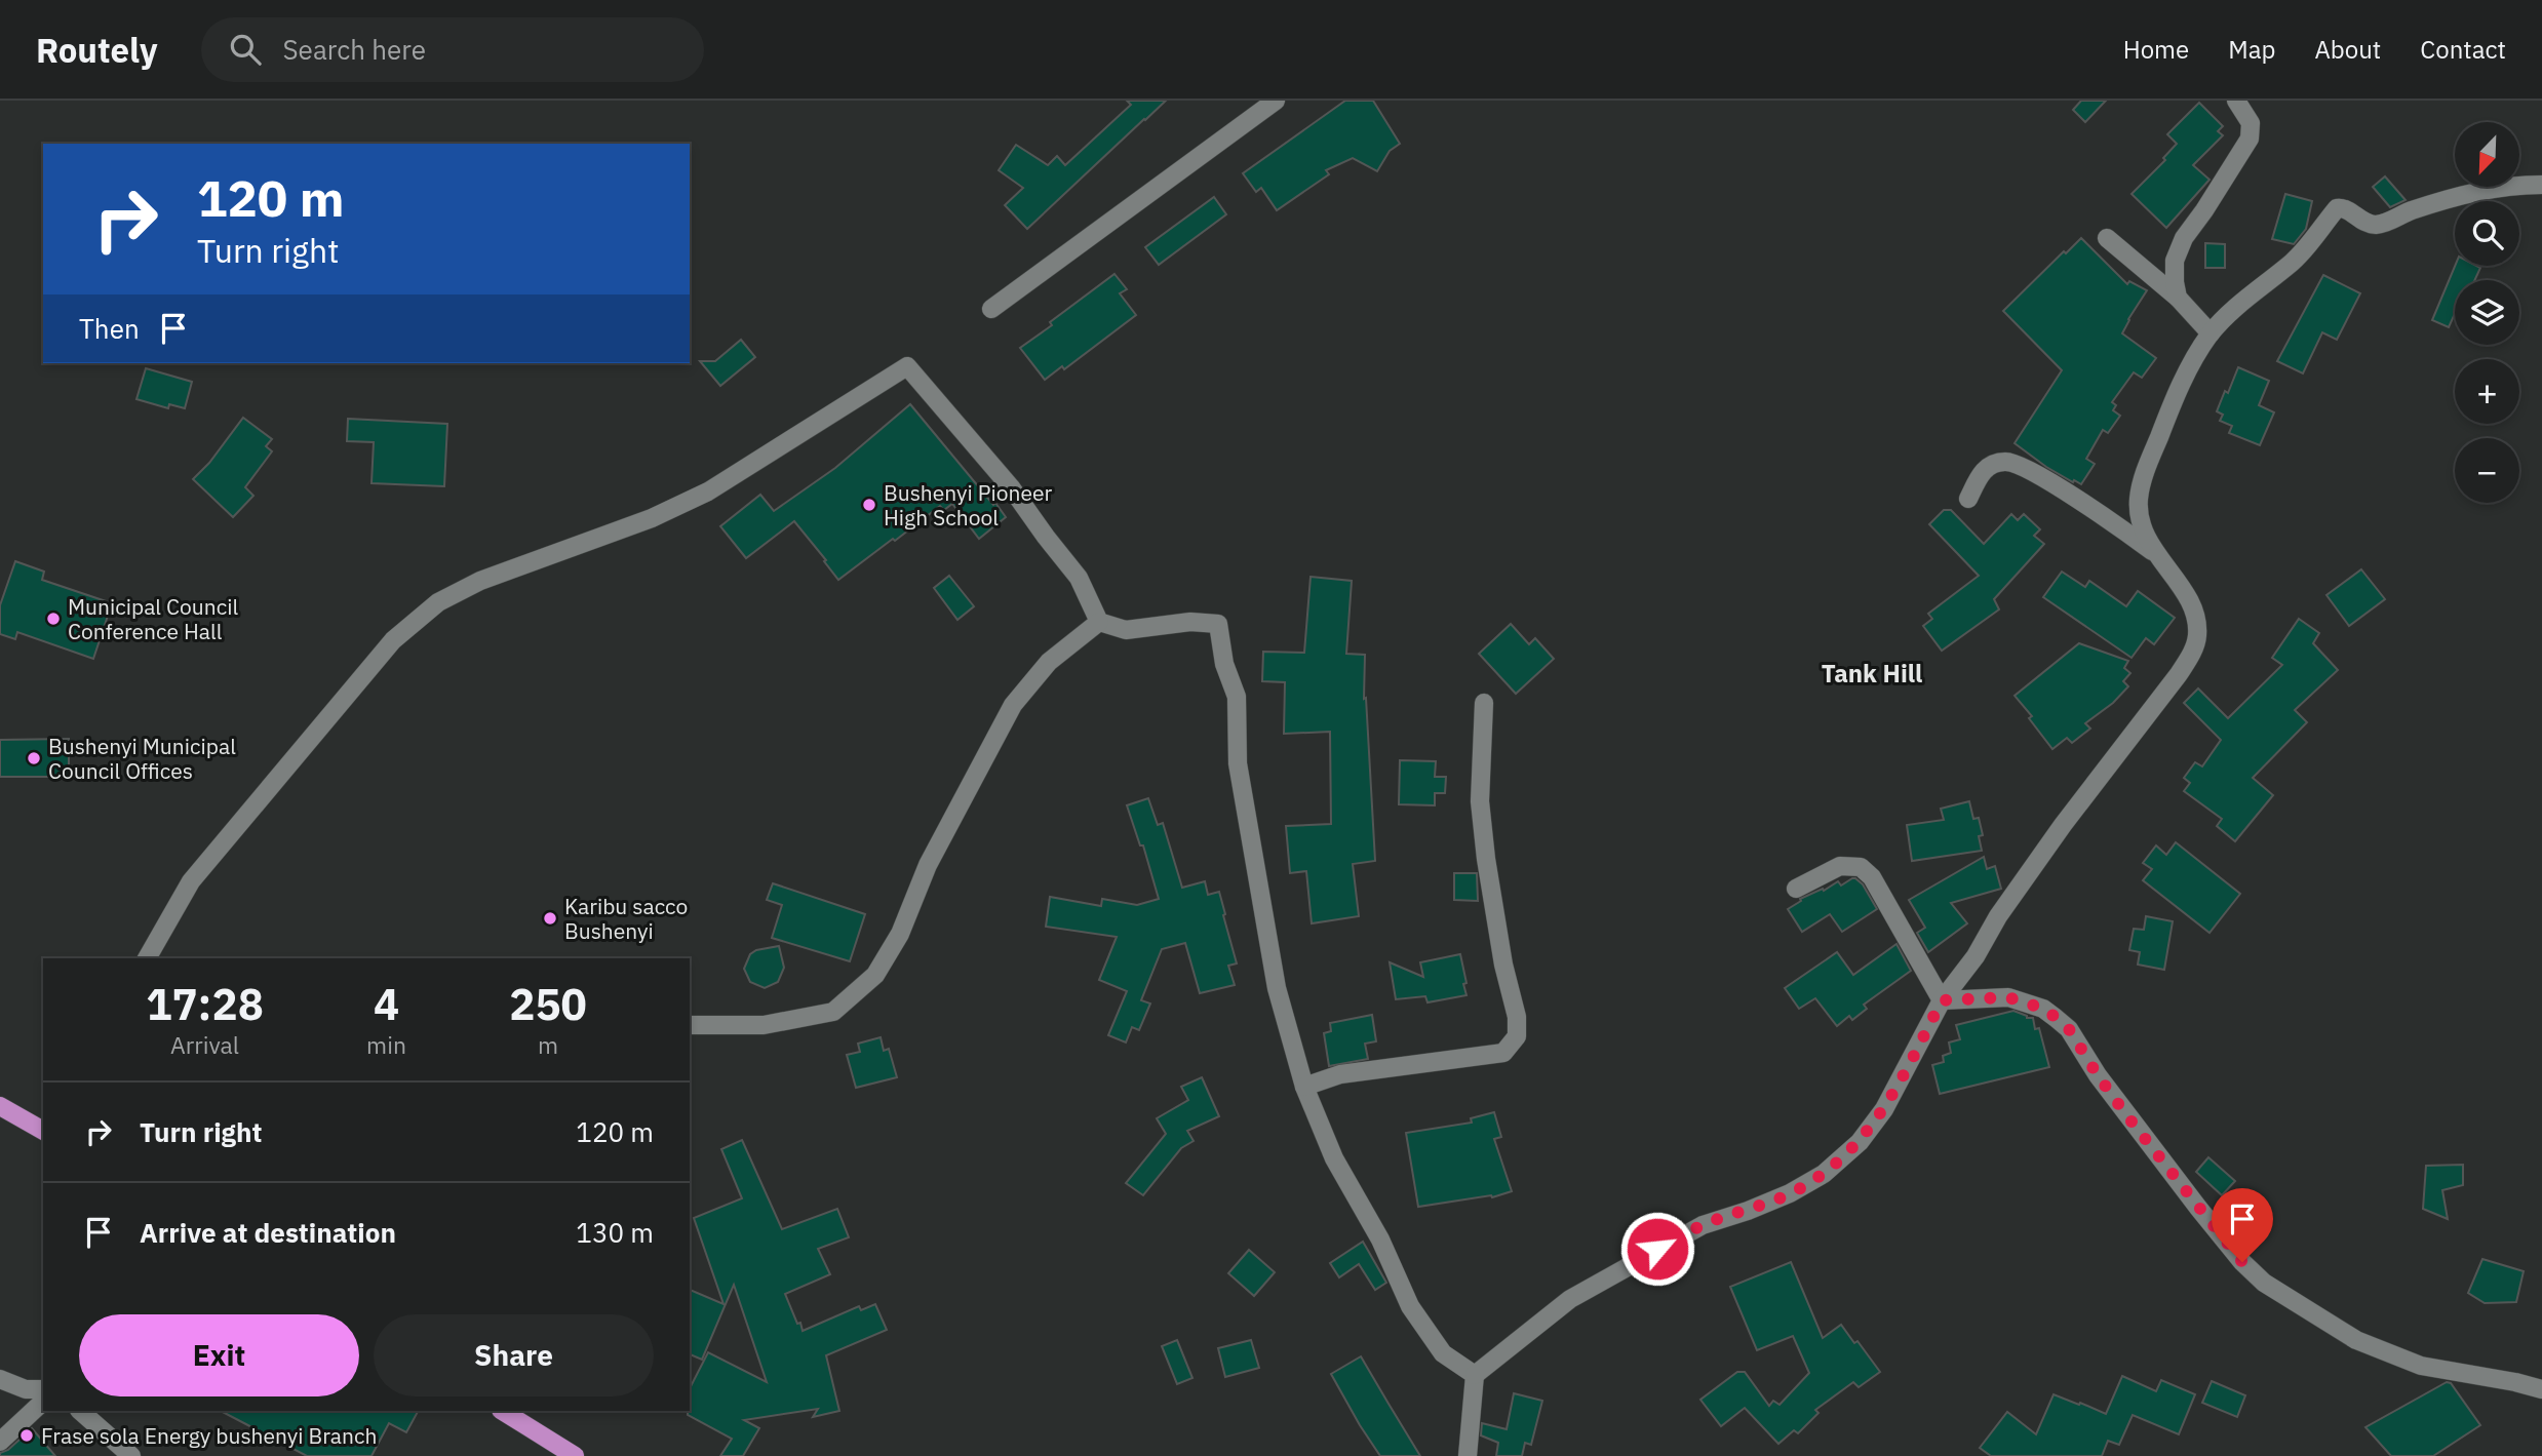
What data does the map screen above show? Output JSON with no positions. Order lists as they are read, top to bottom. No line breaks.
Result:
{"districts":["Tank Hill"],"places":["Bushenyi Pioneer High School","Municipal Council Conference Hall","Bushenyi Municipal Council Offices","Karibu sacco Bushenyi","Frase sola Energy bushenyi Branch"],"north":"bottom left","page":{"header":"Routely","search":"Search here","nav":["Home","Map","About","Contact"],"map_buttons":["+","−"],"turn":["120 m","Turn right"],"then":"Then","eta":["17:28","Arrival","4","min","250","m"],"list":[{"name":"Turn right","value":"120 m"},{"name":"Arrive at destination","value":"130 m"}],"buttons":["Exit","Share"]}}
